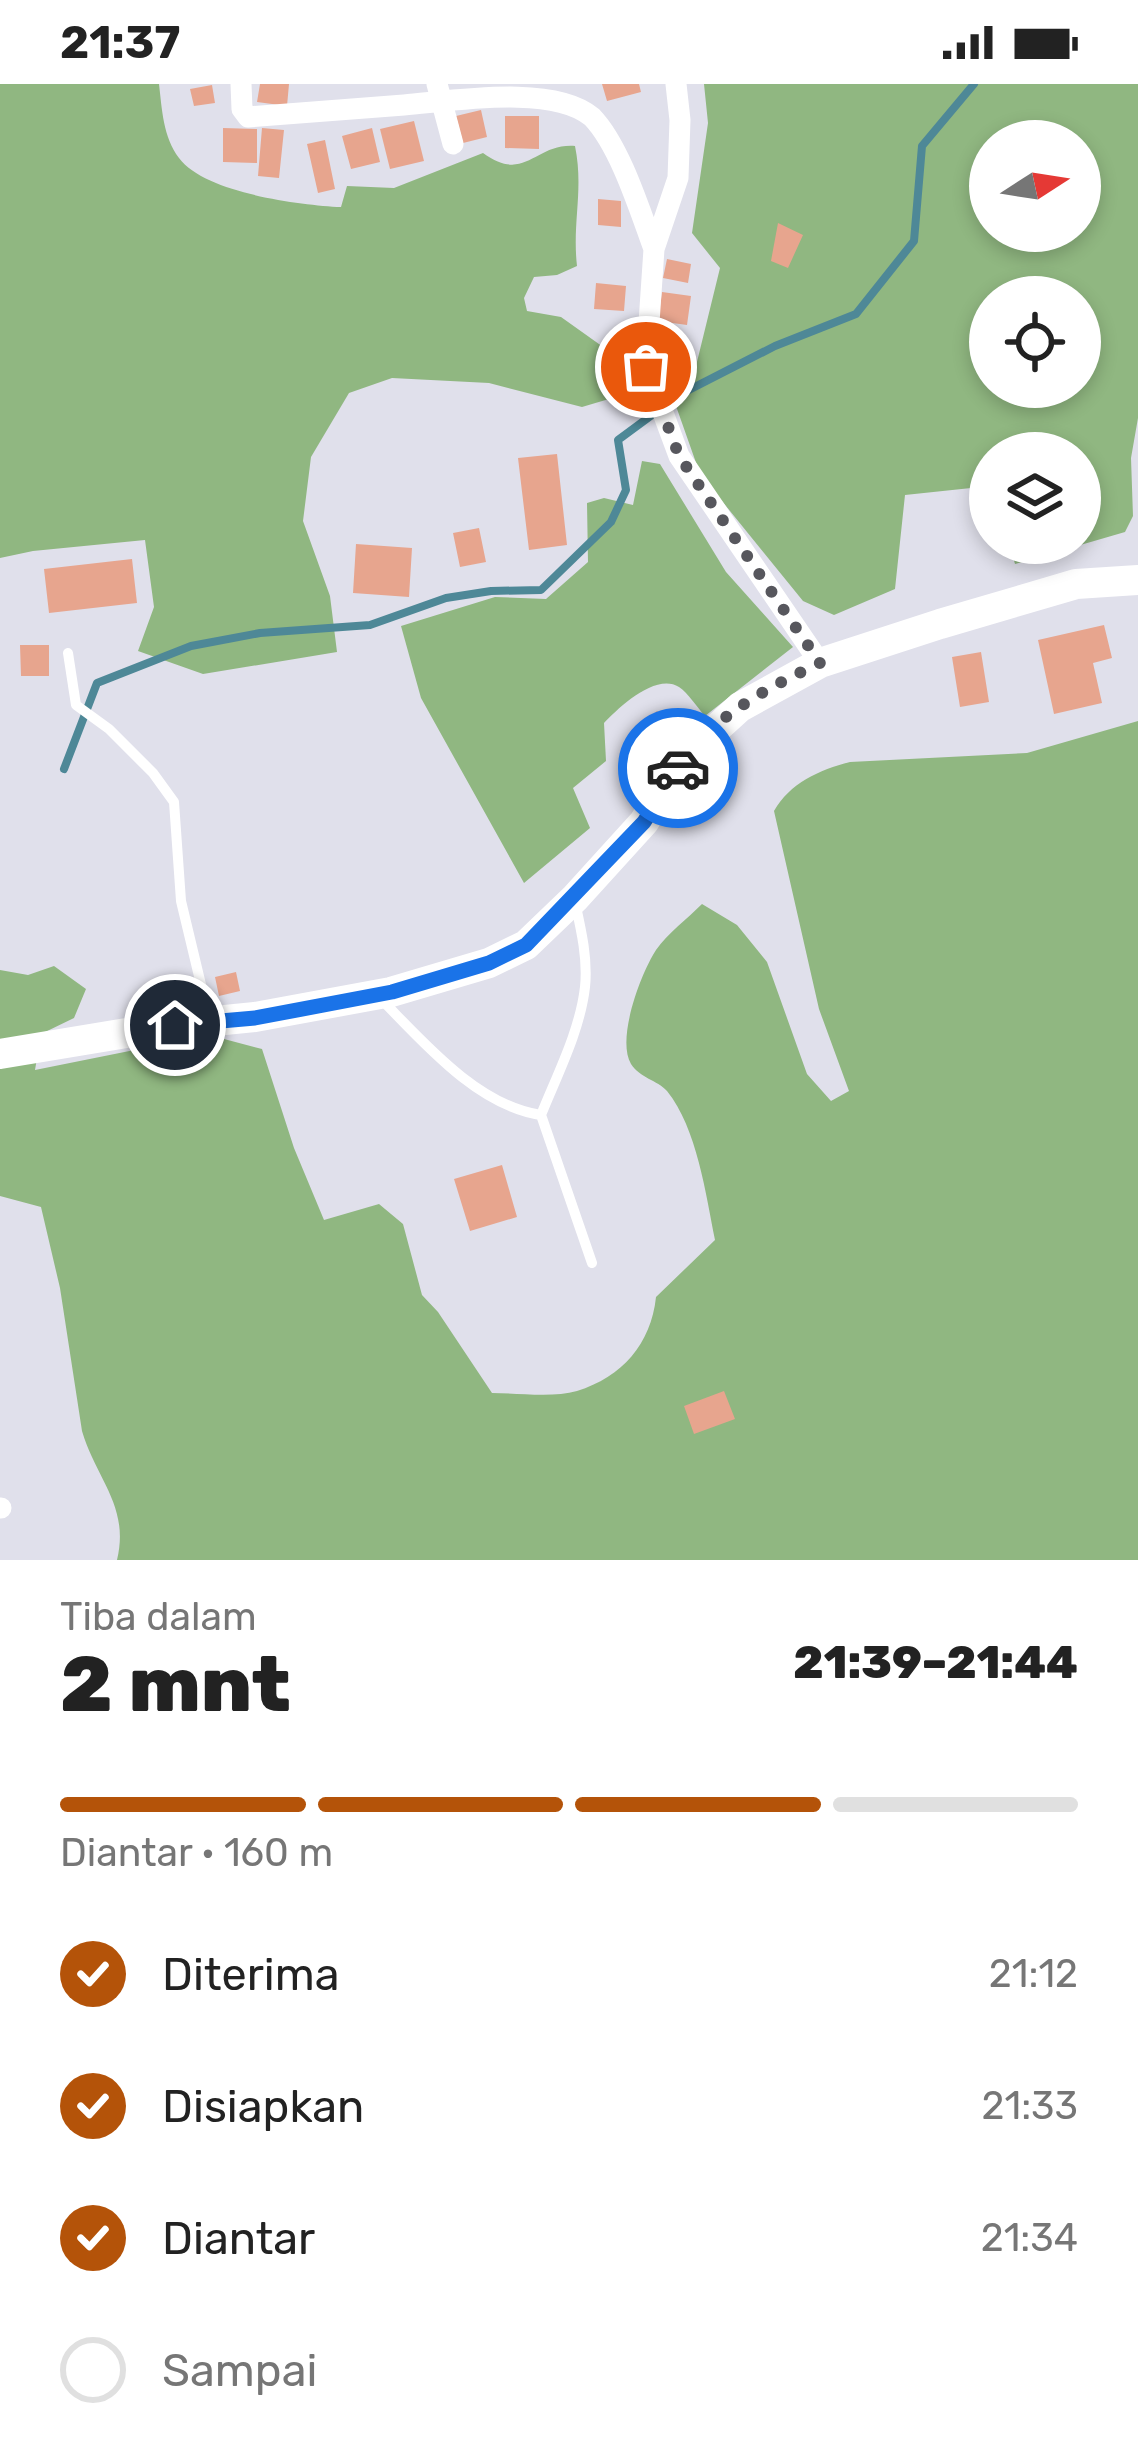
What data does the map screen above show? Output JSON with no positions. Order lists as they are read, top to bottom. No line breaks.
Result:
{"north":"right","page":{"status":"21:37","heading":["2 mnt","Tiba dalam","21:39–21:44"],"bar":"Diantar · 160 m","list":[["Diterima","21:12"],["Disiapkan","21:33"],["Diantar","21:34"],"Sampai"]}}
